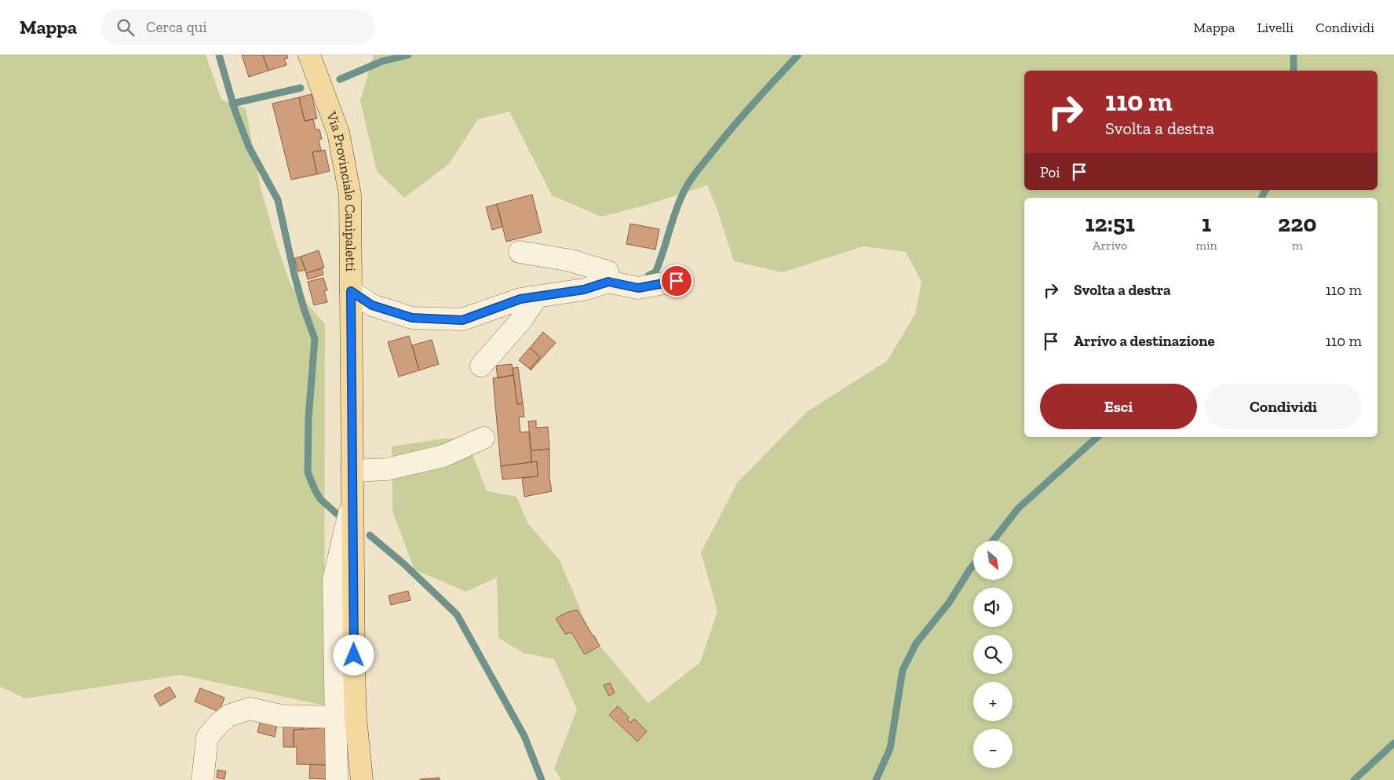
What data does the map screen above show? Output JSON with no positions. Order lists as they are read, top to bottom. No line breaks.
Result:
{"streets":{"main road":["Via Provinciale Canipaletti"]},"north":"bottom right","page":{"header":"Mappa","search":"Cerca qui","nav":["Mappa","Livelli","Condividi"],"turn":["110 m","Svolta a destra"],"then":"Poi","eta":["12:51","Arrivo","1","min","220","m"],"list":[{"name":"Svolta a destra","value":"110 m"},{"name":"Arrivo a destinazione","value":"110 m"}],"buttons":["Esci","Condividi"],"map_buttons":["+","−"]}}
